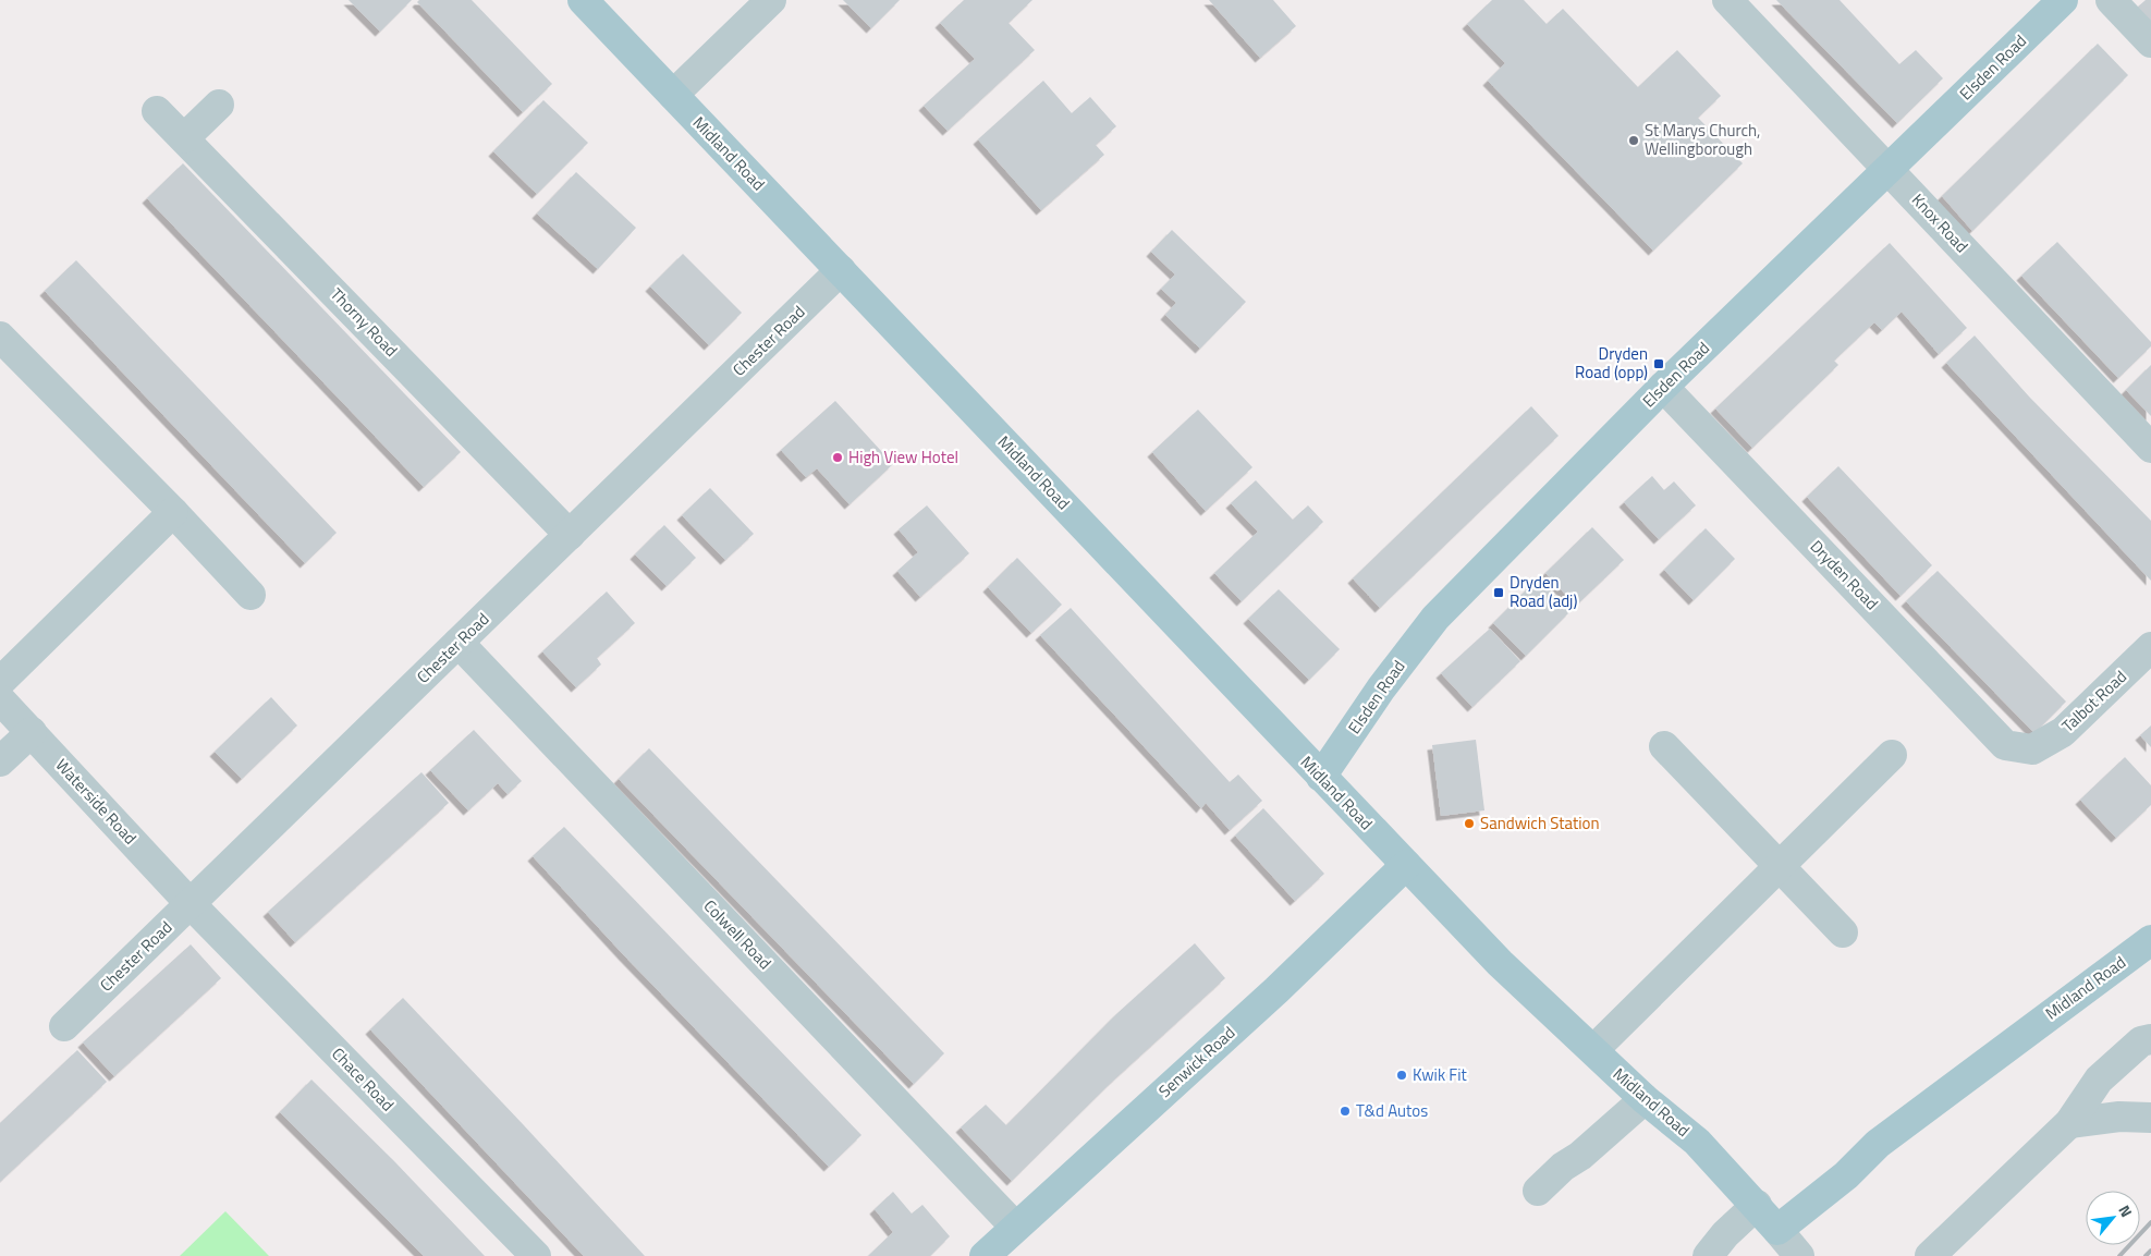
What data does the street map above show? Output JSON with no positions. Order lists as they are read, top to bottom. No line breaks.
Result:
{"streets":{"main road":["Elsden Road","Midland Road","Senwick Road"],"street":["Knox Road","Thorny Road","Chester Road","Dryden Road","Talbot Road","Waterside Road","Colwell Road","Chace Road"]},"crossings":[["Elsden Road","Midland Road"],["Elsden Road","Knox Road"],["Elsden Road","Dryden Road"],["Midland Road","Chester Road"],["Midland Road","Senwick Road"],["Thorny Road","Chester Road"],["Chester Road","Waterside Road"],["Chester Road","Colwell Road"],["Chester Road","Chace Road"],["Dryden Road","Talbot Road"],["Waterside Road","Chace Road"],["Colwell Road","Senwick Road"]],"places":{"other":["St Marys Church, Wellingborough","High View Hotel","Sandwich Station","Kwik Fit","T&d Autos"],"transit":["Dryden Road (opp)","Dryden Road (adj)"]},"north":"top right"}
